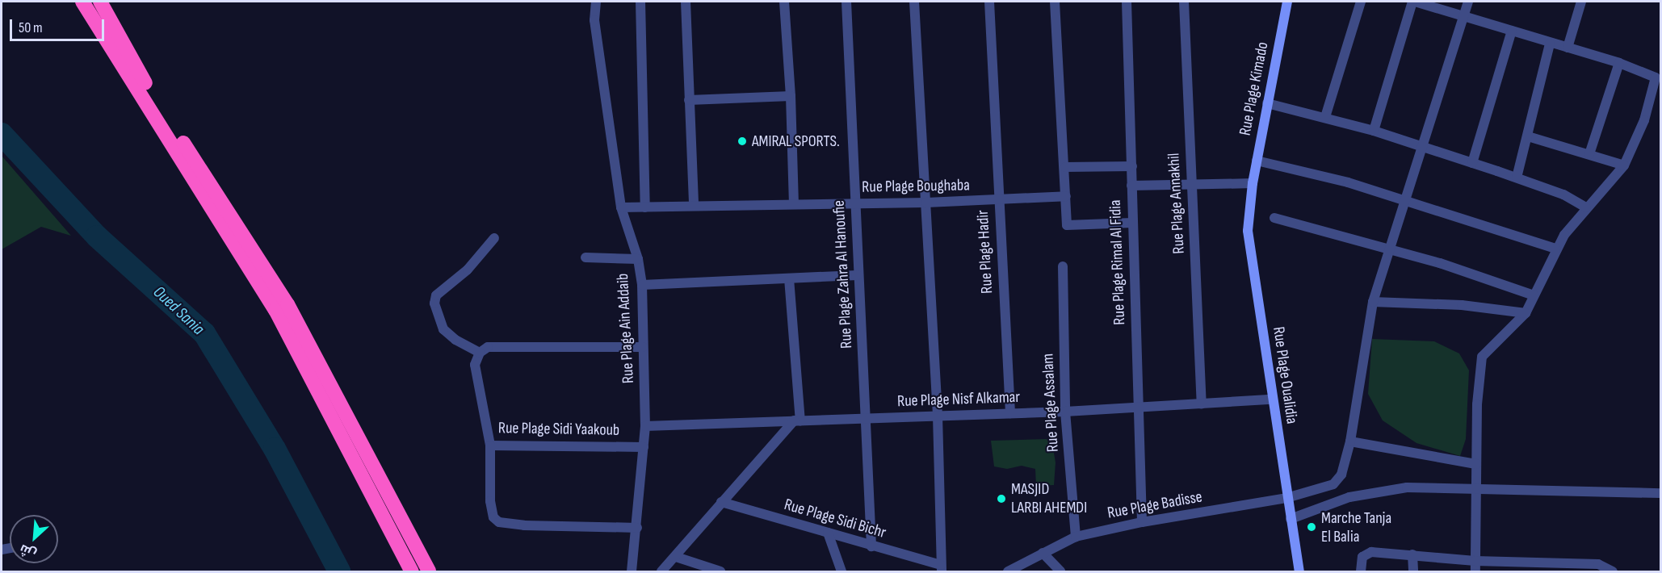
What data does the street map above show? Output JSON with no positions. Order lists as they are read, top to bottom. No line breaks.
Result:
{"streets":{"street":["Rue Plage Kimado","Rue Plage Boughaba","Rue Plage Annakhil","Rue Plage Hadir","Rue Plage Rimal Al Fidia","Rue Plage Zahra Al Hanoufie","Rue Plage Ain Addaib","Rue Plage Oualidia","Rue Plage Nisf Alkamar","Rue Plage Assalam","Rue Plage Sidi Yaakoub","Rue Plage Badisse","Rue Plage Sidi Bichr"]},"crossings":[["Rue Plage Kimado","Rue Plage Oualidia"],["Rue Plage Boughaba","Rue Plage Hadir"],["Rue Plage Boughaba","Rue Plage Zahra Al Hanoufie"],["Rue Plage Boughaba","Rue Plage Ain Addaib"],["Rue Plage Annakhil","Rue Plage Nisf Alkamar"],["Rue Plage Hadir","Rue Plage Nisf Alkamar"],["Rue Plage Rimal Al Fidia","Rue Plage Nisf Alkamar"],["Rue Plage Rimal Al Fidia","Rue Plage Badisse"],["Rue Plage Zahra Al Hanoufie","Rue Plage Nisf Alkamar"],["Rue Plage Zahra Al Hanoufie","Rue Plage Sidi Bichr"],["Rue Plage Ain Addaib","Rue Plage Nisf Alkamar"],["Rue Plage Ain Addaib","Rue Plage Sidi Yaakoub"],["Rue Plage Oualidia","Rue Plage Nisf Alkamar"],["Rue Plage Oualidia","Rue Plage Badisse"],["Rue Plage Nisf Alkamar","Rue Plage Assalam"],["Rue Plage Assalam","Rue Plage Badisse"]],"water":["Oued Sania"],"places":["AMIRAL SPORTS.","MASJID LARBI AHEMDI","Marche Tanja El Balia"],"scale_bar":"50 m","north":"bottom left"}
